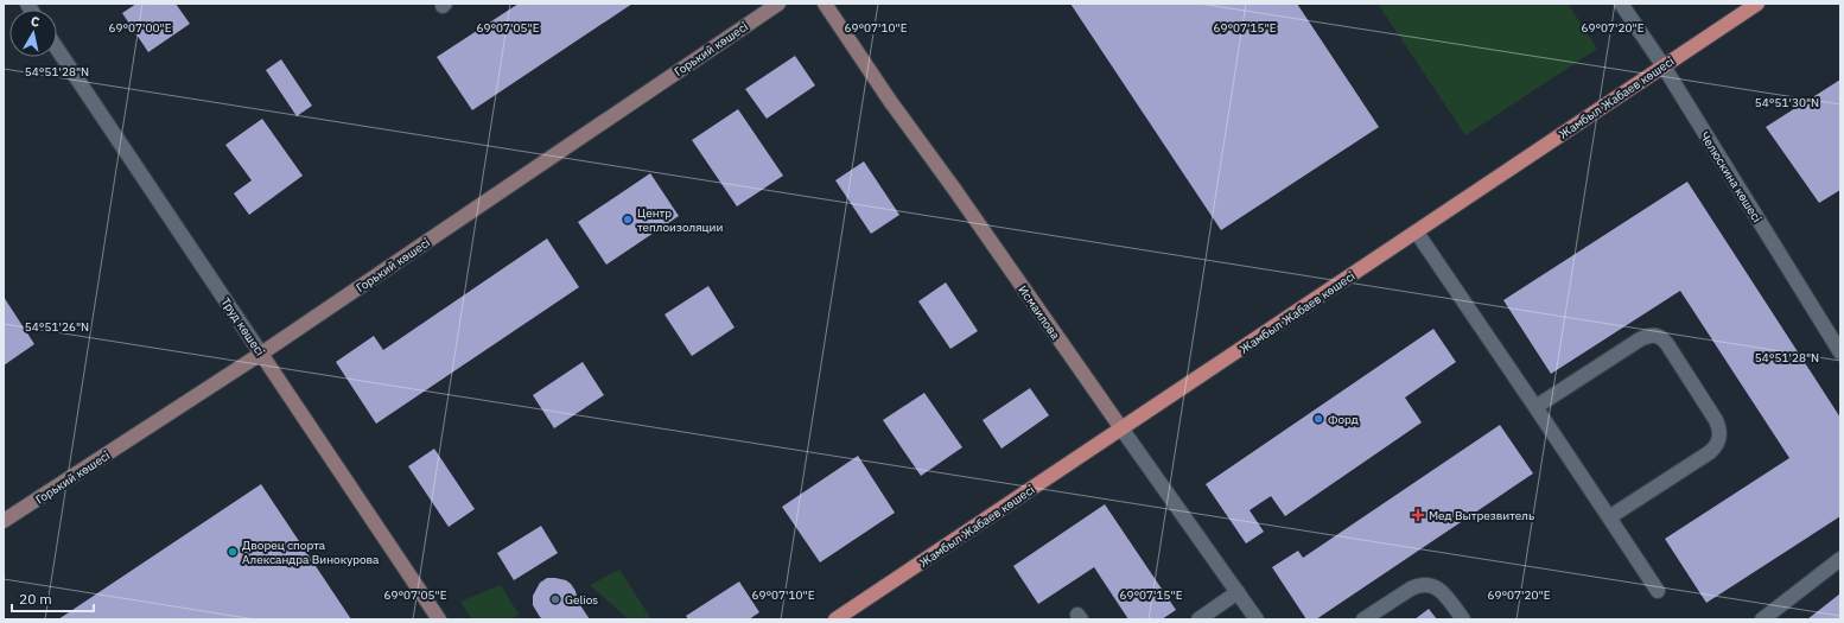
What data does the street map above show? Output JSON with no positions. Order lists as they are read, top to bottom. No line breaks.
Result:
{"streets":{"main road":["Жамбыл Жабаев көшесі"],"street":["Горький көшесі","Челюскина көшесі","Исмаилова","Труд көшесі"]},"crossings":[["Горький көшесі","Труд көшесі"],["Жамбыл Жабаев көшесі","Челюскина көшесі"],["Жамбыл Жабаев көшесі","Исмаилова"]],"places":{"other":["Центр теплоизоляции","Форд","Дворец спорта Александра Винокурова","Gelios"],"health":["Мед Вытрезвитель"]},"scale_bar":"20 m","north":"top","coordinates":["69°07'00\"E","69°07'05\"E","69°07'10\"E","69°07'15\"E","69°07'20\"E","54°51'28\"N","54°51'30\"N","54°51'26\"N"]}
